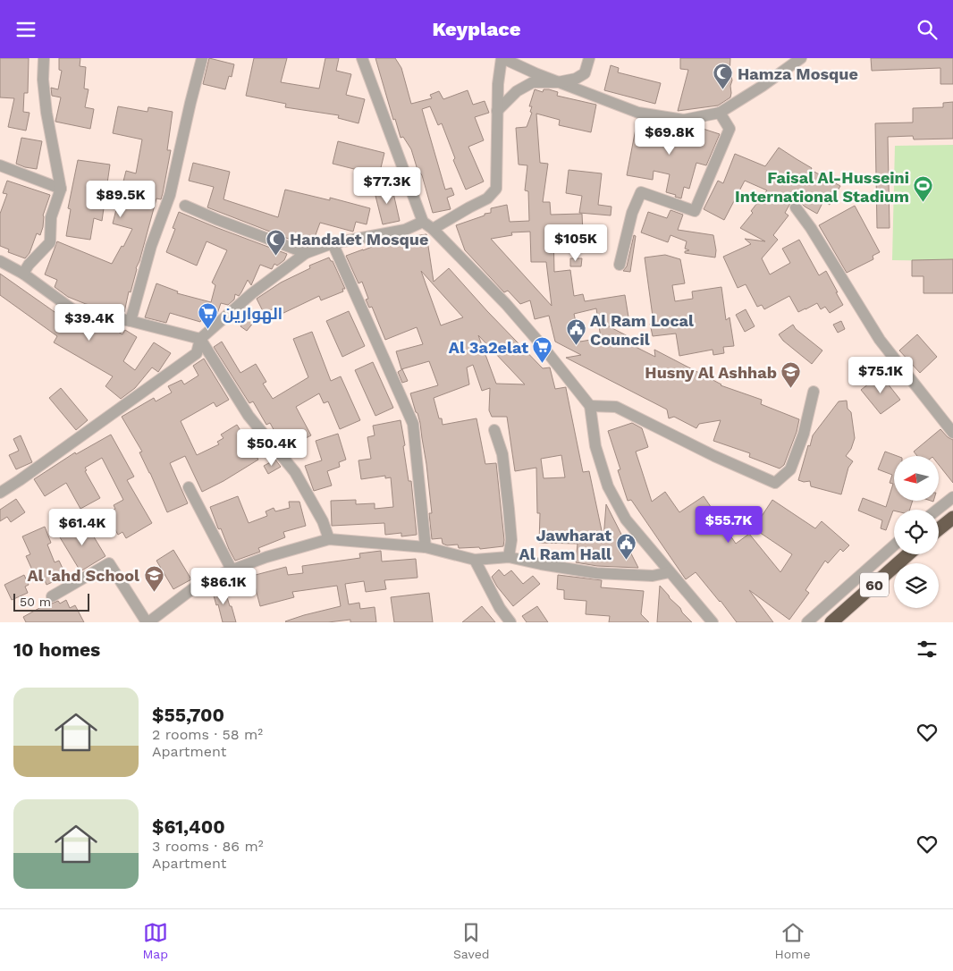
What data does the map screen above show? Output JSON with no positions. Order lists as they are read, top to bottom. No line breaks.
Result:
{"streets":{"highway":["60"]},"places":{"mosque":["Hamza Mosque","Handalet Mosque"],"sports":["Faisal Al-Husseini International Stadium"],"supermarket":["الهوارين","Al 3a2elat"],"public building":["Al Ram Local Council","Jawharat Al Ram Hall"],"school or university":["Husny Al Ashhab","Al 'ahd School"]},"scale_bar":"50 m","north":"left","page":{"header":"Keyplace","price":["$69.8K","$77.3K","$89.5K","$105K","$39.4K","$75.1K","$50.4K","$55.7K","$61.4K","$86.1K"],"scale":"50 m","heading":"10 homes","list":[{"name":"$55,700","note":"2 rooms · 58 m² · Apartment"},{"name":"$61,400","note":"3 rooms · 86 m² · Apartment"}],"tabs":["Map","Saved","Home"]}}
